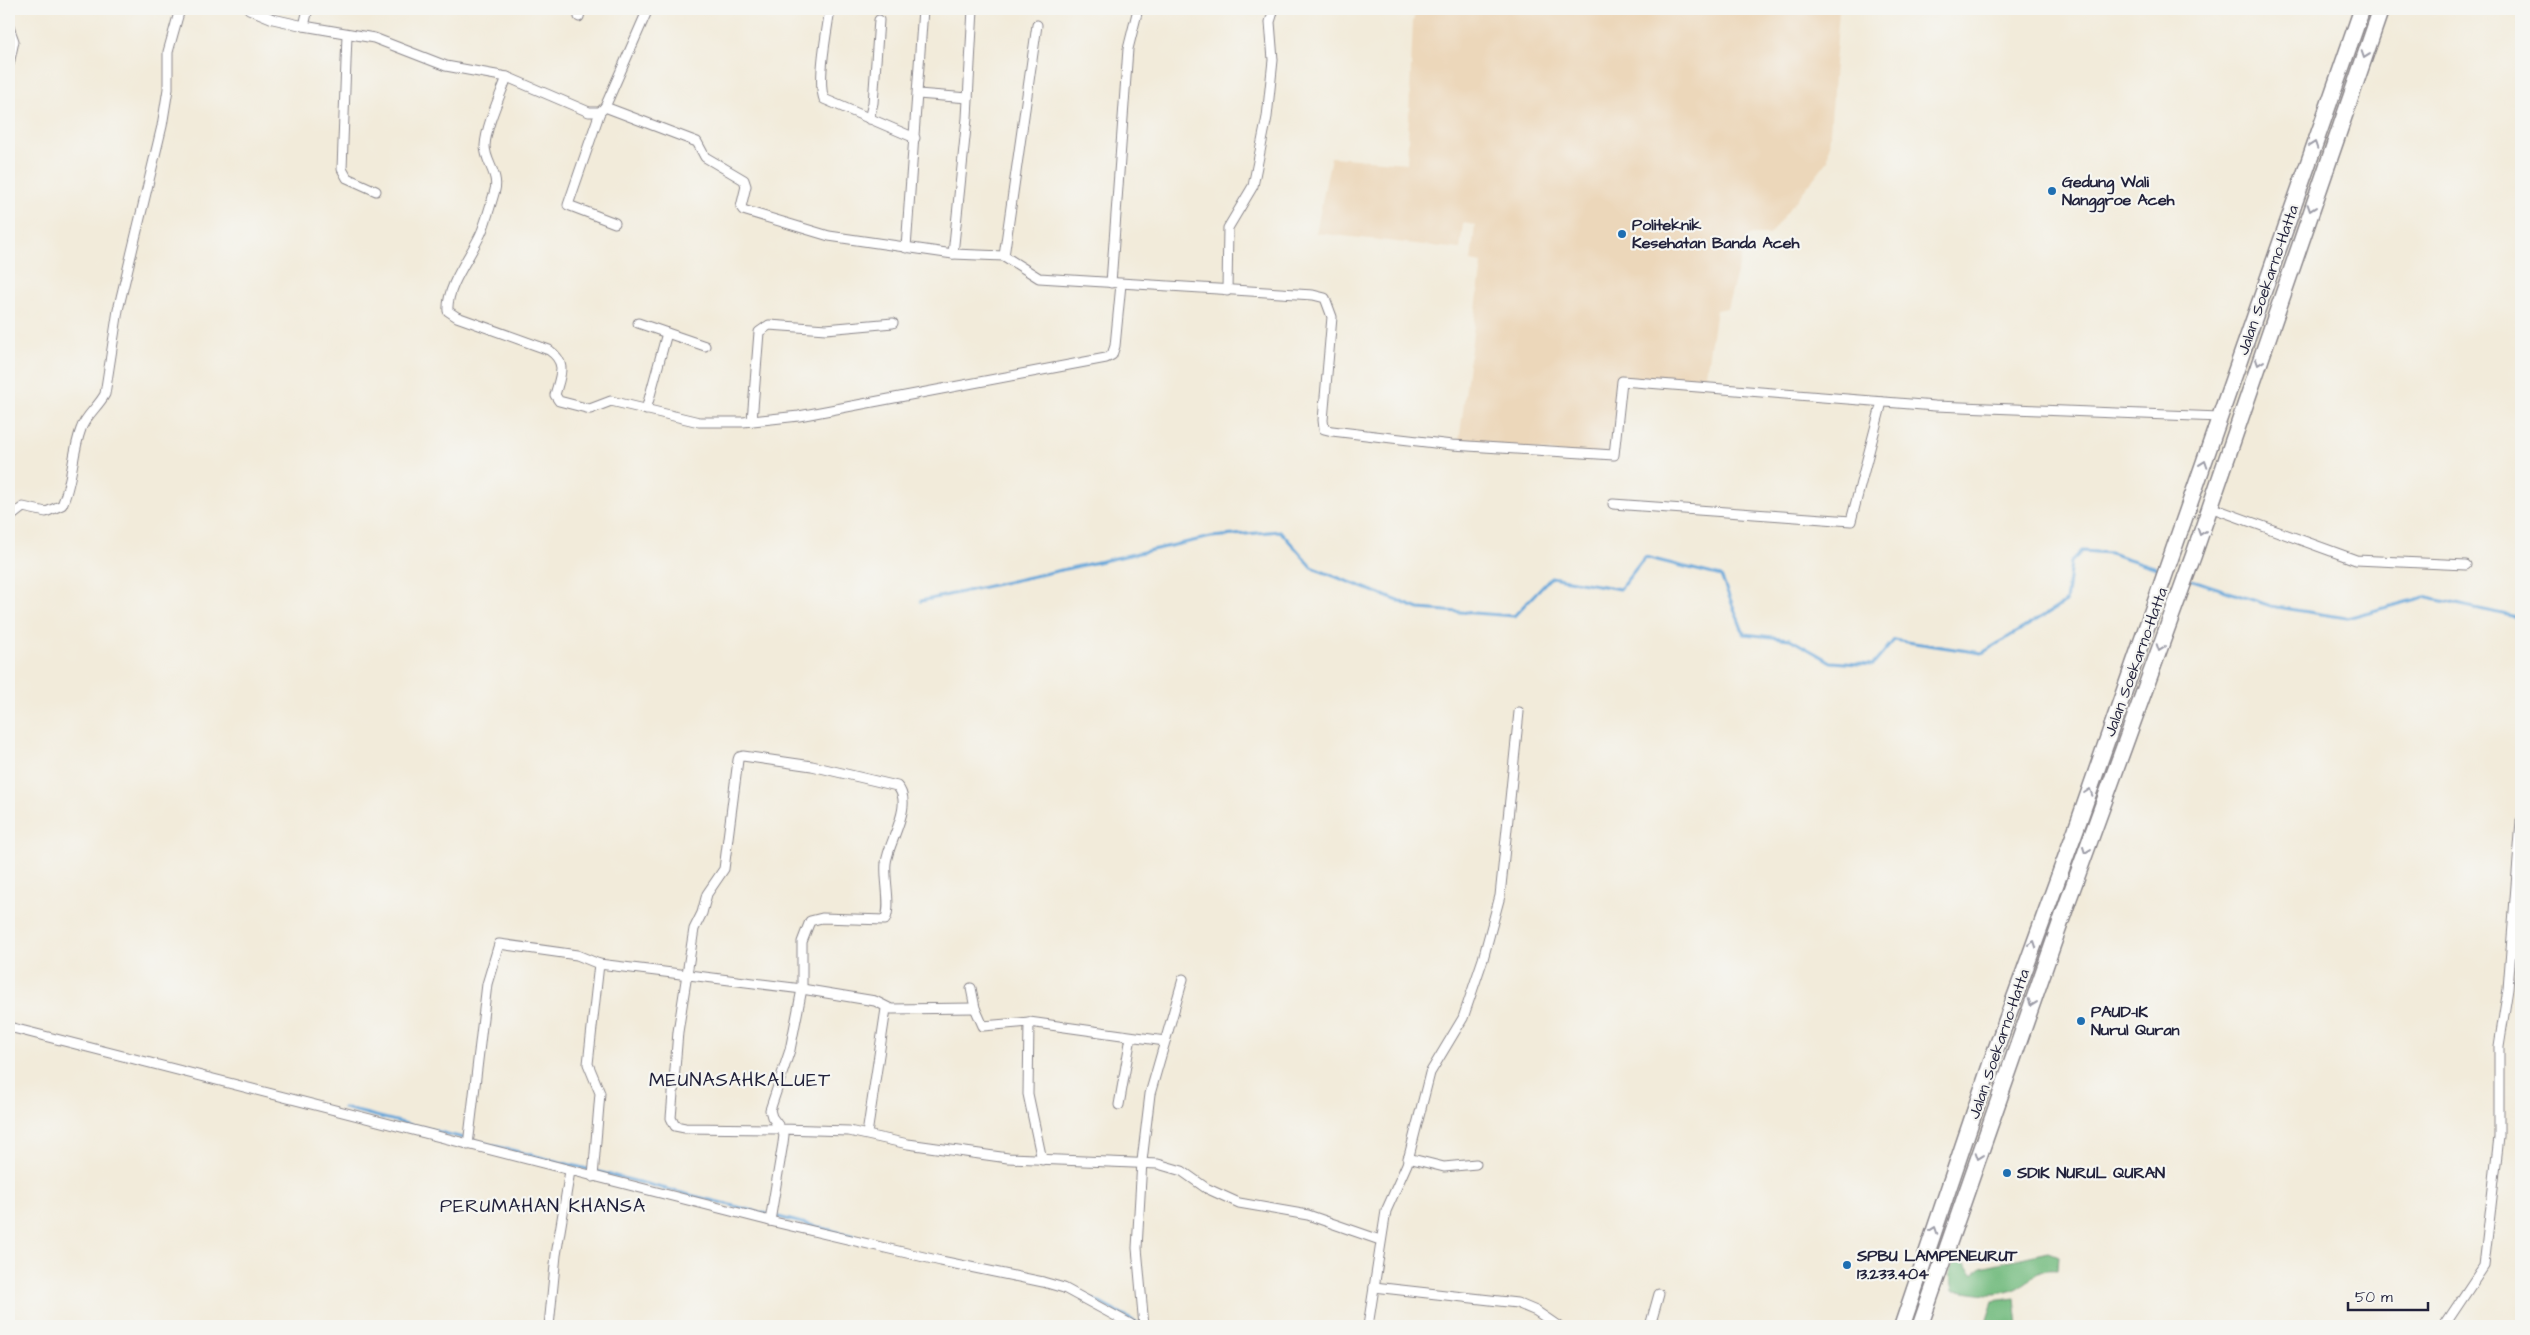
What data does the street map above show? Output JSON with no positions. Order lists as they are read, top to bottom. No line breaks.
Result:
{"streets":{"highway":["Jalan Soekarno-Hatta"]},"districts":["MEUNASAHKALUET","PERUMAHAN KHANSA"],"places":["Gedung Wali Nanggroe Aceh","Politeknik Kesehatan Banda Aceh","PAUD-IK Nurul Quran","SDIK NURUL QURAN","SPBU LAMPENEURUT 13.233.404"],"scale_bar":"50 m"}
